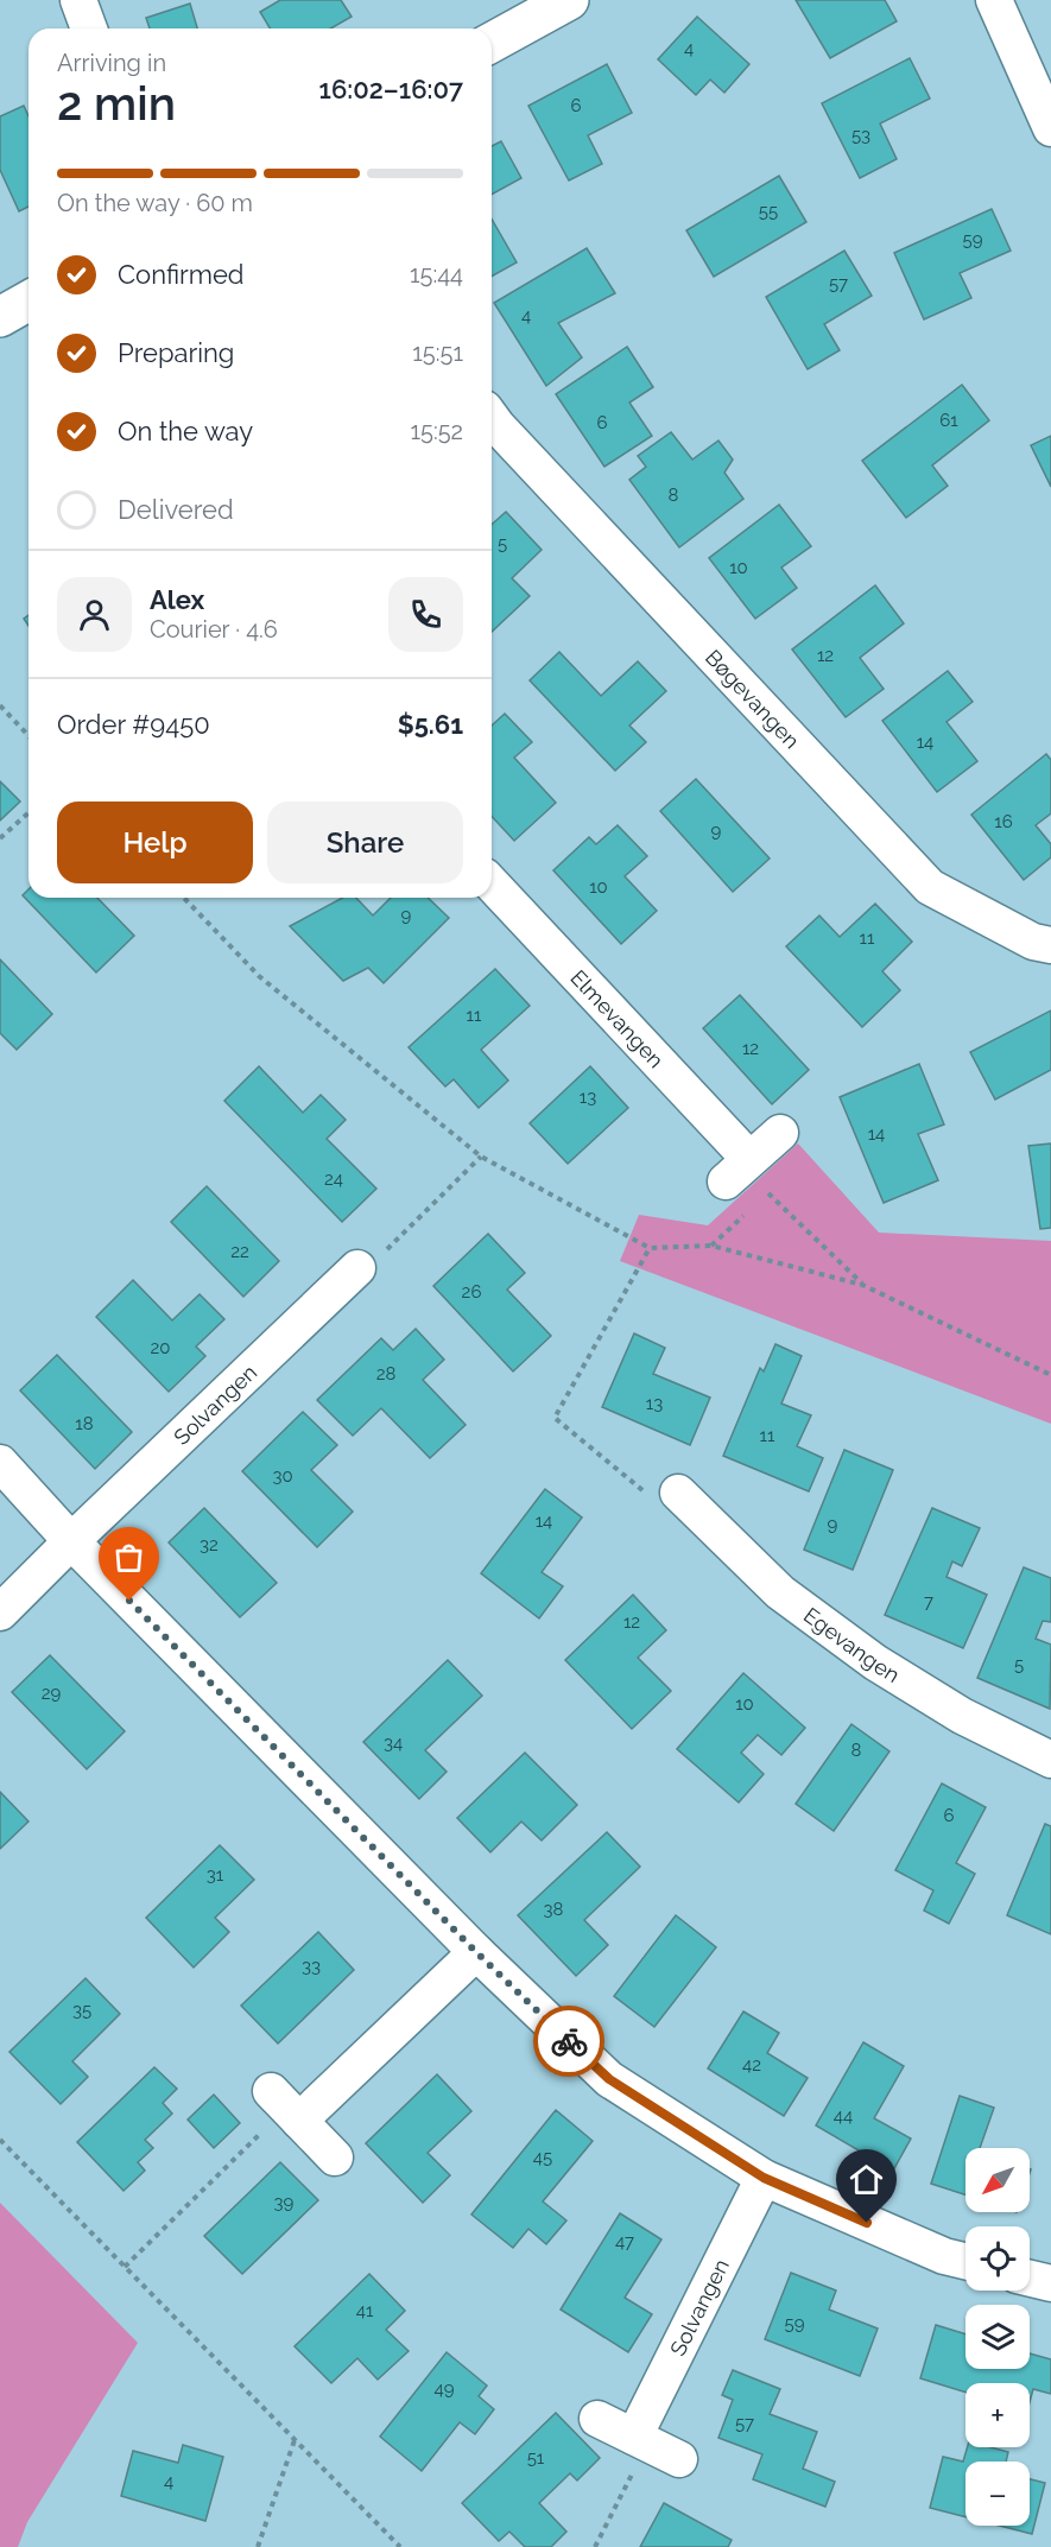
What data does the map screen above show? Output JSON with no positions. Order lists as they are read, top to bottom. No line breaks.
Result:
{"streets":{"street":["Bøgevangen","Elmevangen","Solvangen","Egevangen"]},"house_numbers":["4","6","53","55","59","57","4","61","6","8","5","10","12","14","16","9","10","9","11","11","12","13","14","24","22","26","20","28","13","18","11","30","14","9","32","7","12","5","29","10","34","8","6","31","38","33","35","42","44","45","39","47","41","59","49","57","51","4"],"north":"bottom left","page":{"heading":["2 min","Arriving in","16:02–16:07"],"panel":["Alex","Courier · 4.6","Order #9450","$5.61"],"bar":"On the way · 60 m","list":[["Confirmed","15:44"],["Preparing","15:51"],["On the way","15:52"],"Delivered"],"buttons":["Help","Share"],"map_buttons":["+","−"]}}
